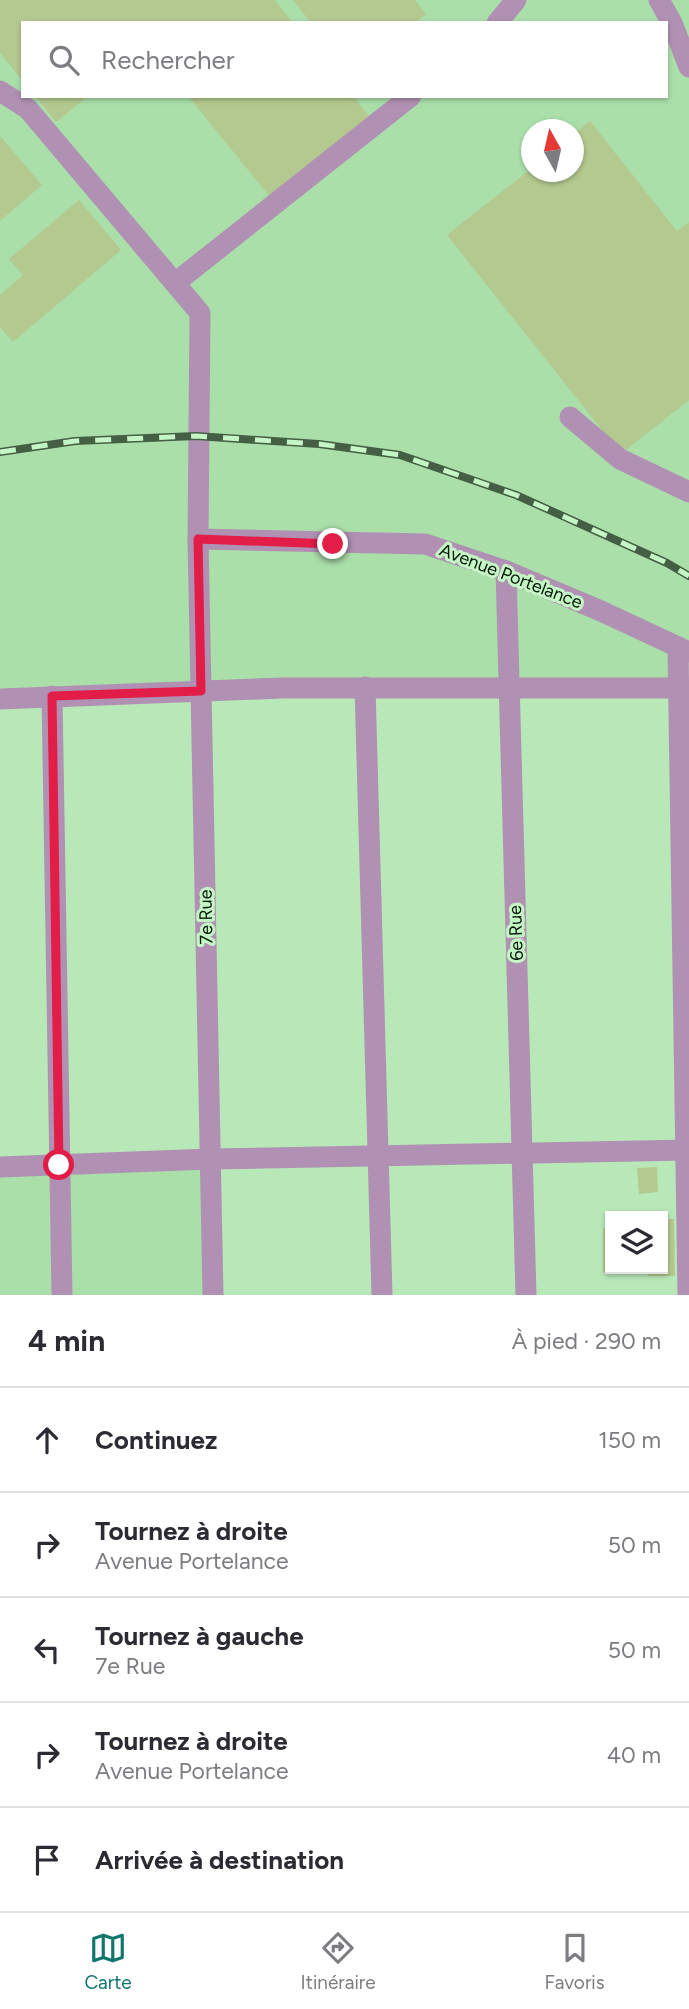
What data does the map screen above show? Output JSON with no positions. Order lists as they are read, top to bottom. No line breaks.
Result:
{"streets":{"street":["Avenue Portelance","7e Rue","6e Rue"]},"crossings":[["Avenue Portelance","7e Rue"],["Avenue Portelance","6e Rue"]],"north":"top","page":{"search":"Rechercher","heading":["4 min","À pied · 290 m"],"list":[["Continuez","150 m"],["Tournez à droite","Avenue Portelance","50 m"],["Tournez à gauche","7e Rue","50 m"],["Tournez à droite","Avenue Portelance","40 m"],"Arrivée à destination"],"nav":["Carte","Itinéraire","Favoris"]}}
